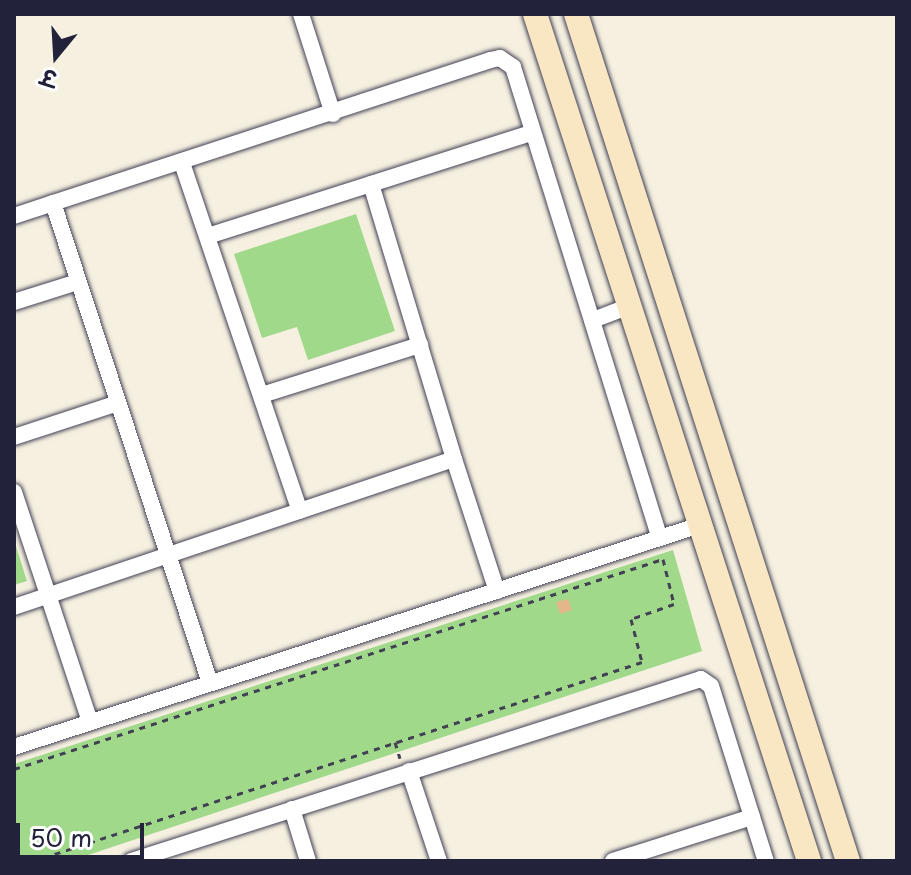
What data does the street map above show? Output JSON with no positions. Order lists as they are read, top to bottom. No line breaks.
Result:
{"scale_bar":"50 m","north":"bottom"}
